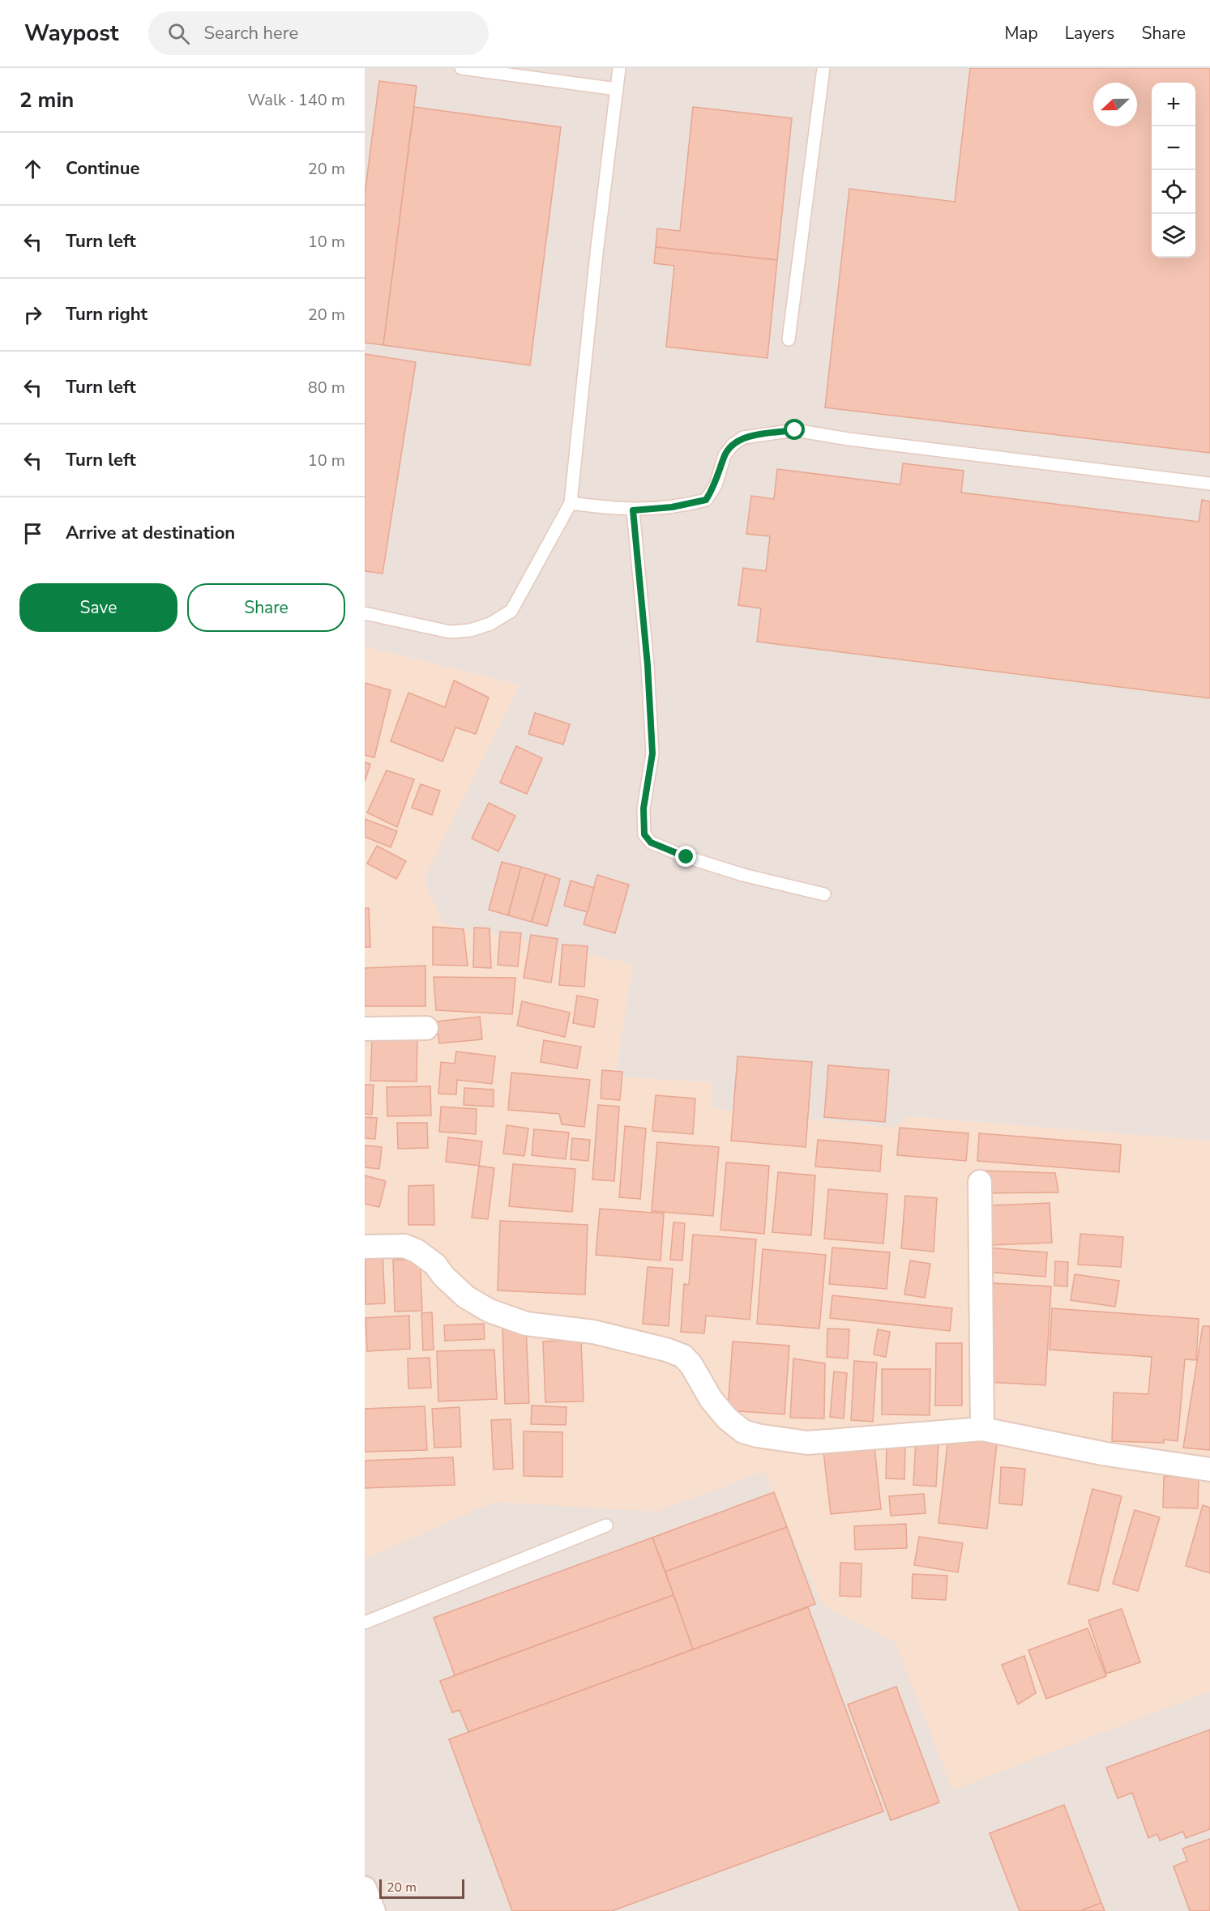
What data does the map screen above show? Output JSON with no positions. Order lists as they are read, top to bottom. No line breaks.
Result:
{"scale_bar":"20 m","north":"left","page":{"header":"Waypost","search":"Search here","nav":["Map","Layers","Share"],"heading":["2 min","Walk · 140 m"],"map_buttons":["+","−"],"list":[["Continue","20 m"],["Turn left","10 m"],["Turn right","20 m"],["Turn left","80 m"],["Turn left","10 m"],"Arrive at destination"],"buttons":["Save","Share"],"scale":"20 m"}}
